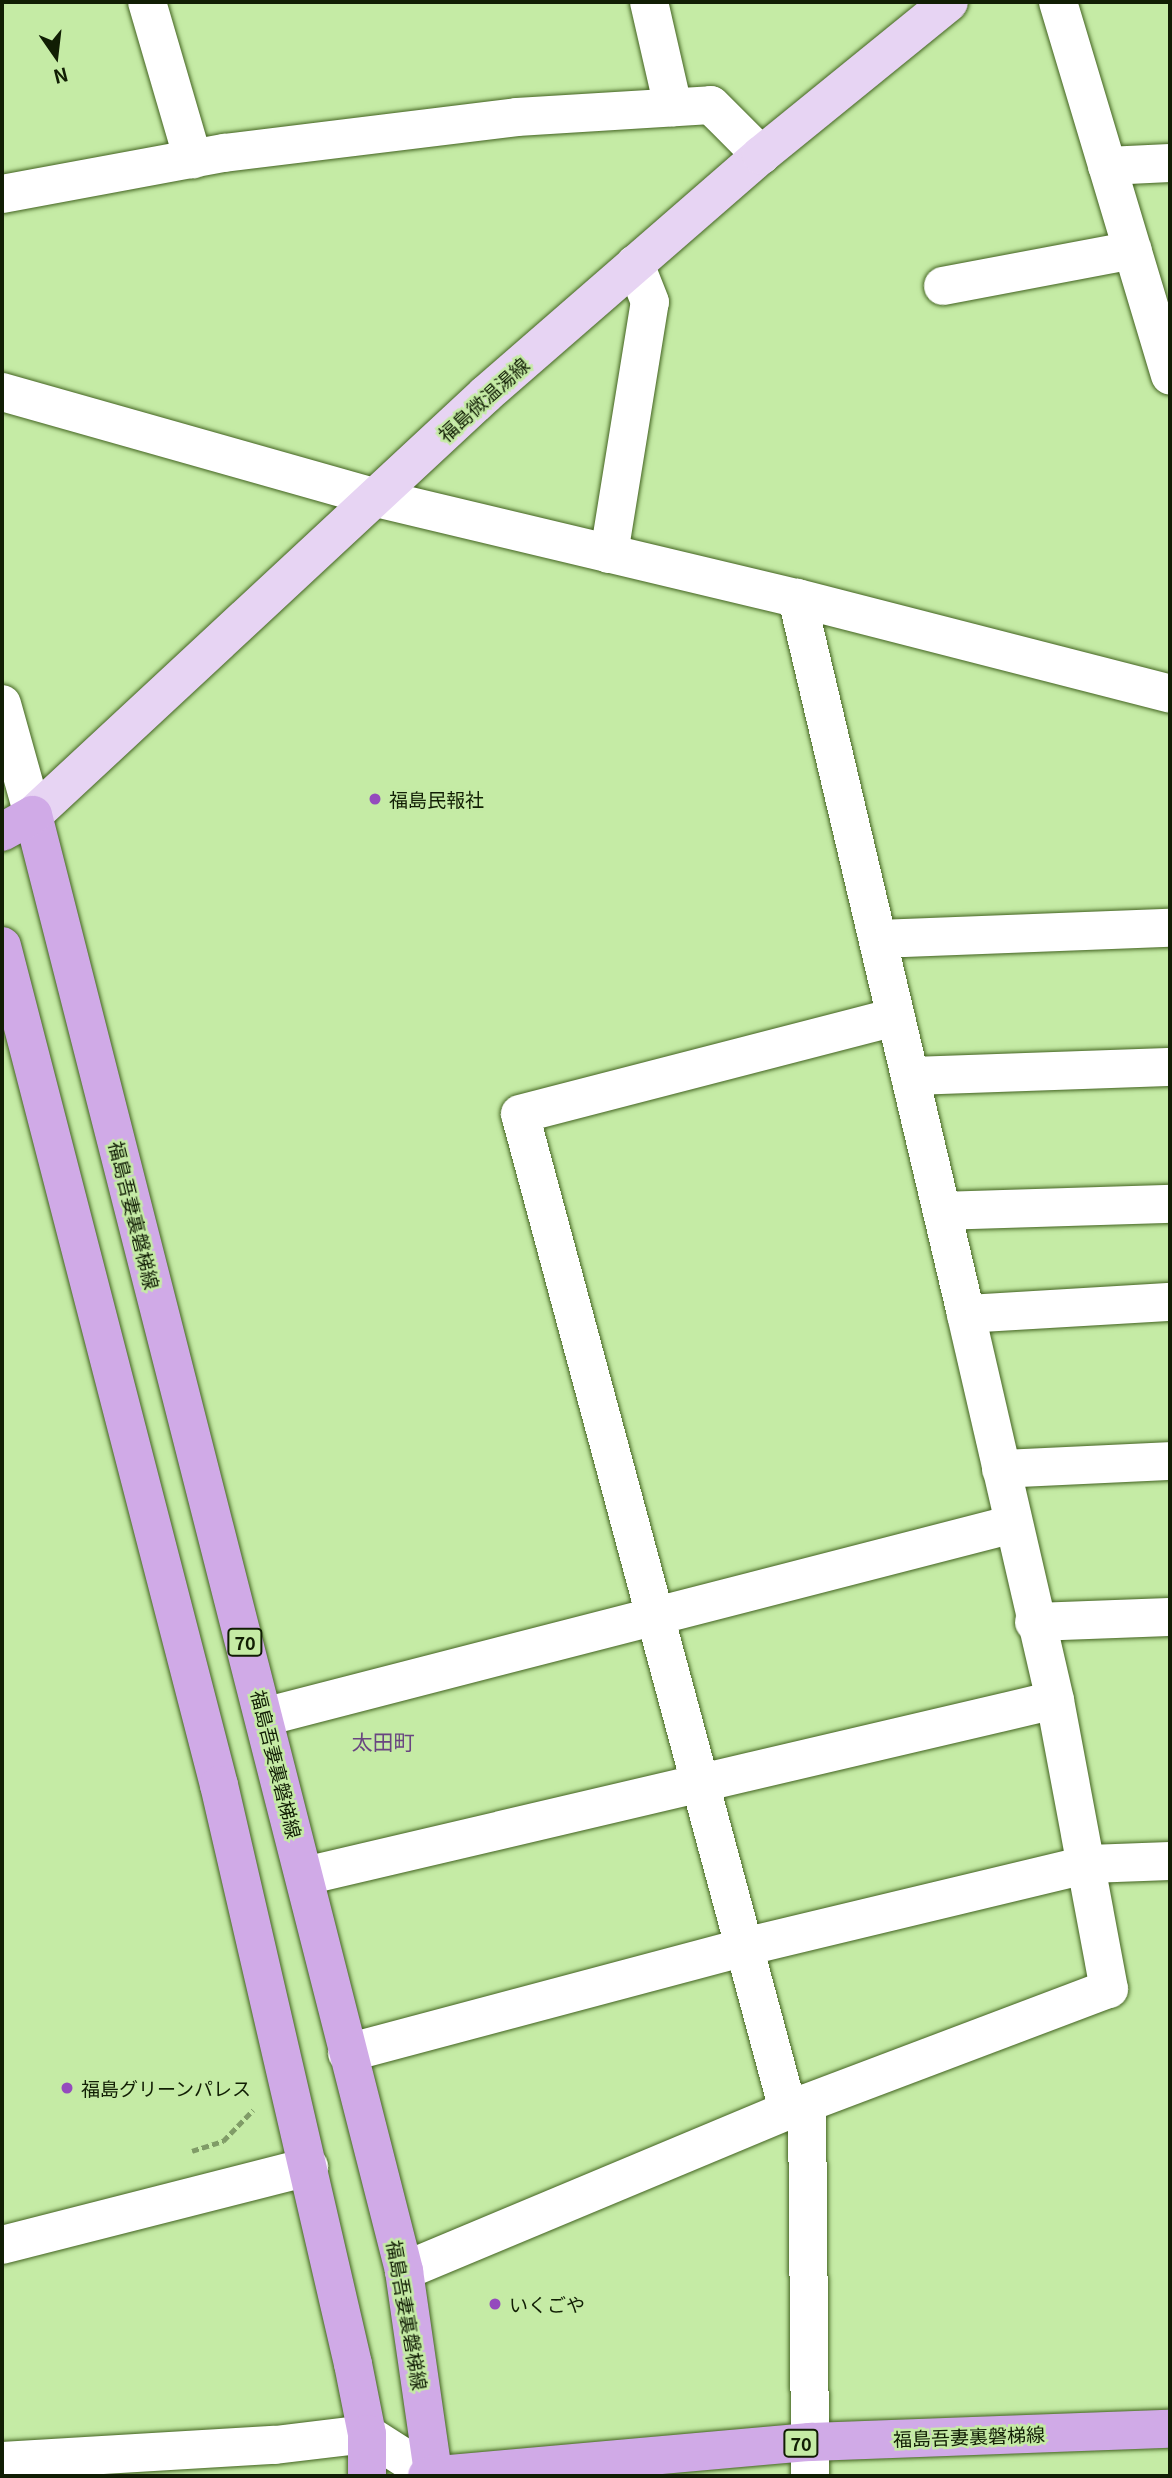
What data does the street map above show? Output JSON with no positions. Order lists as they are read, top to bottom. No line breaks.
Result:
{"streets":{"main road":["福島微温湯線","福島吾妻裏磐梯線","70"]},"crossings":[["福島微温湯線","福島吾妻裏磐梯線"]],"districts":["太田町"],"places":["福島民報社","福島グリーンパレス","いくごや"],"north":"bottom"}
